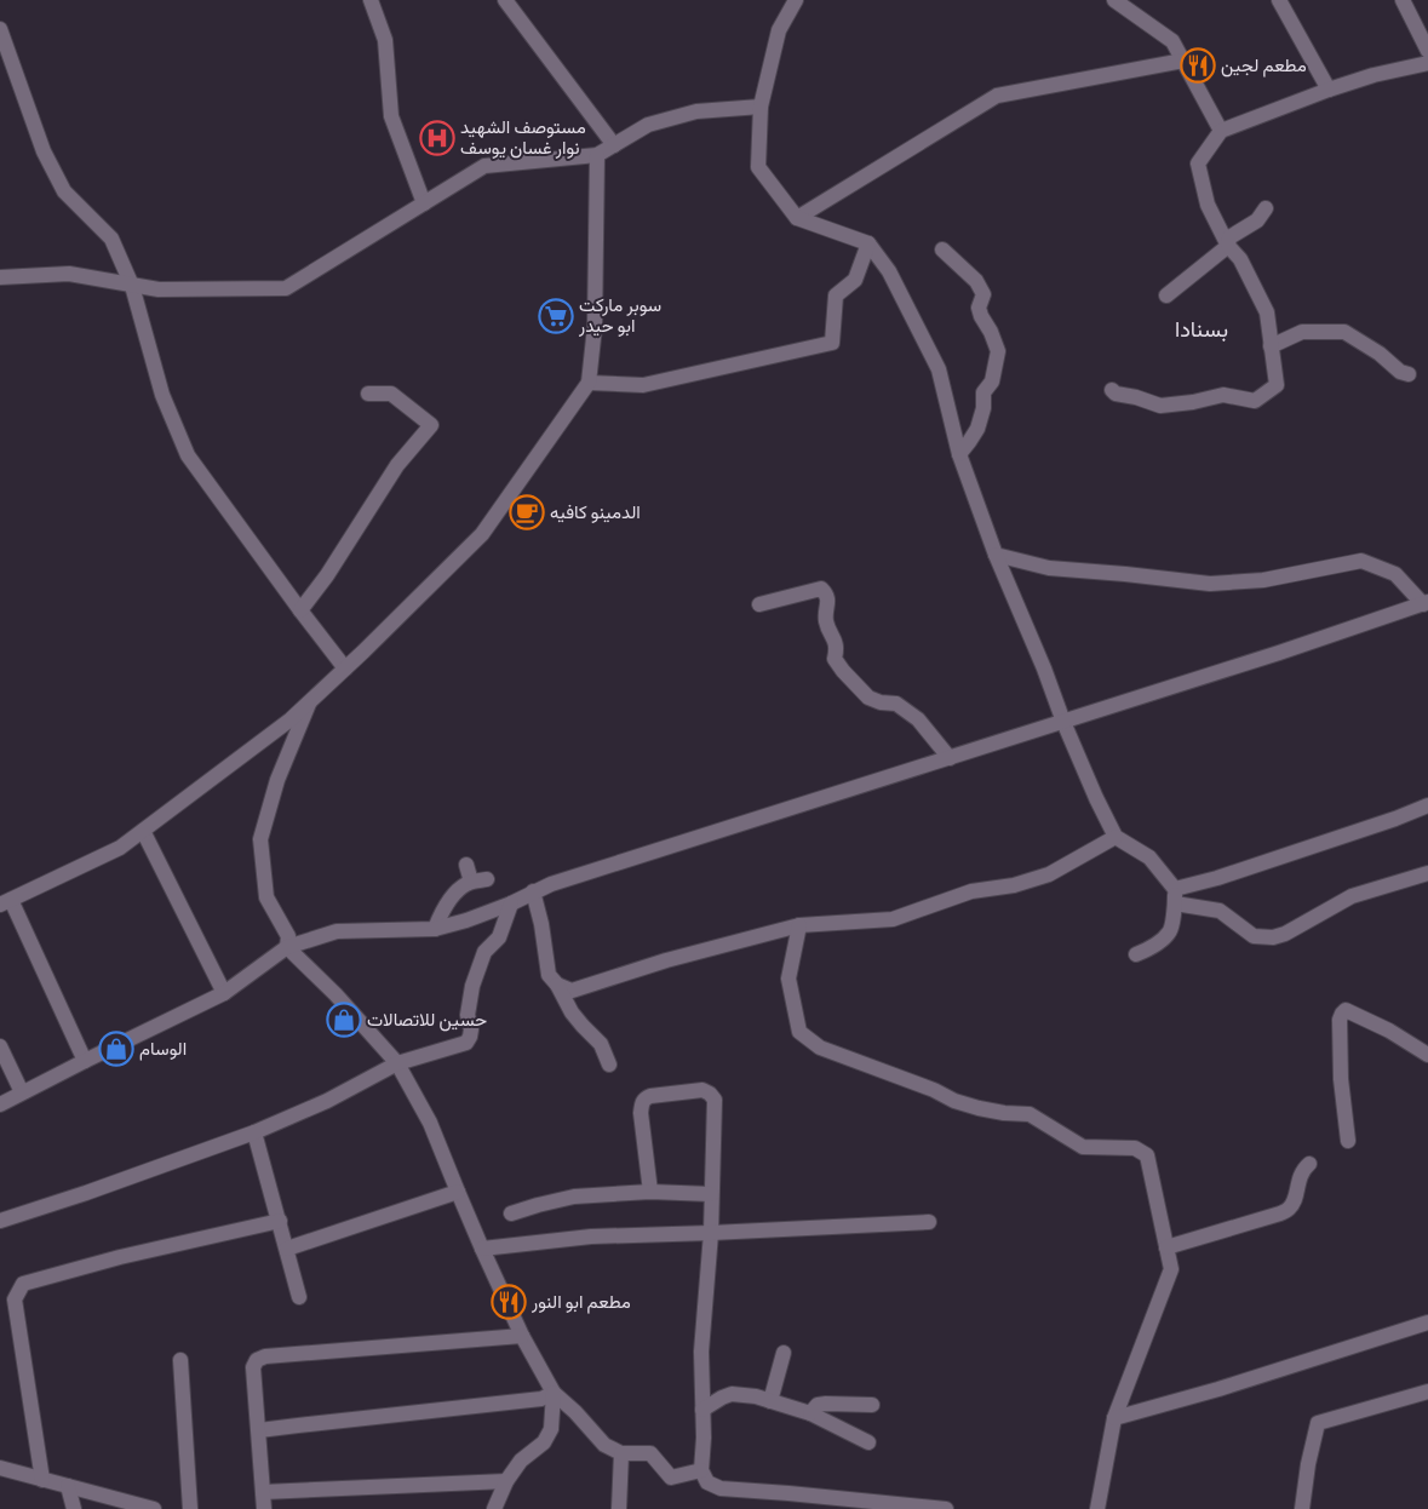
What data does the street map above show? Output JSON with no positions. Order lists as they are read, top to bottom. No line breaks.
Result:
{"districts":["بسنادا"],"places":{"restaurant":["مطعم لجين","مطعم ابو النور"],"hospital":["مستوصف الشهيد نوار غسان يوسف"],"supermarket":["سوبر ماركت ابو حيدر"],"cafe":["الدمينو كافيه"],"shop":["حسين للاتصالات","الوسام"]}}
